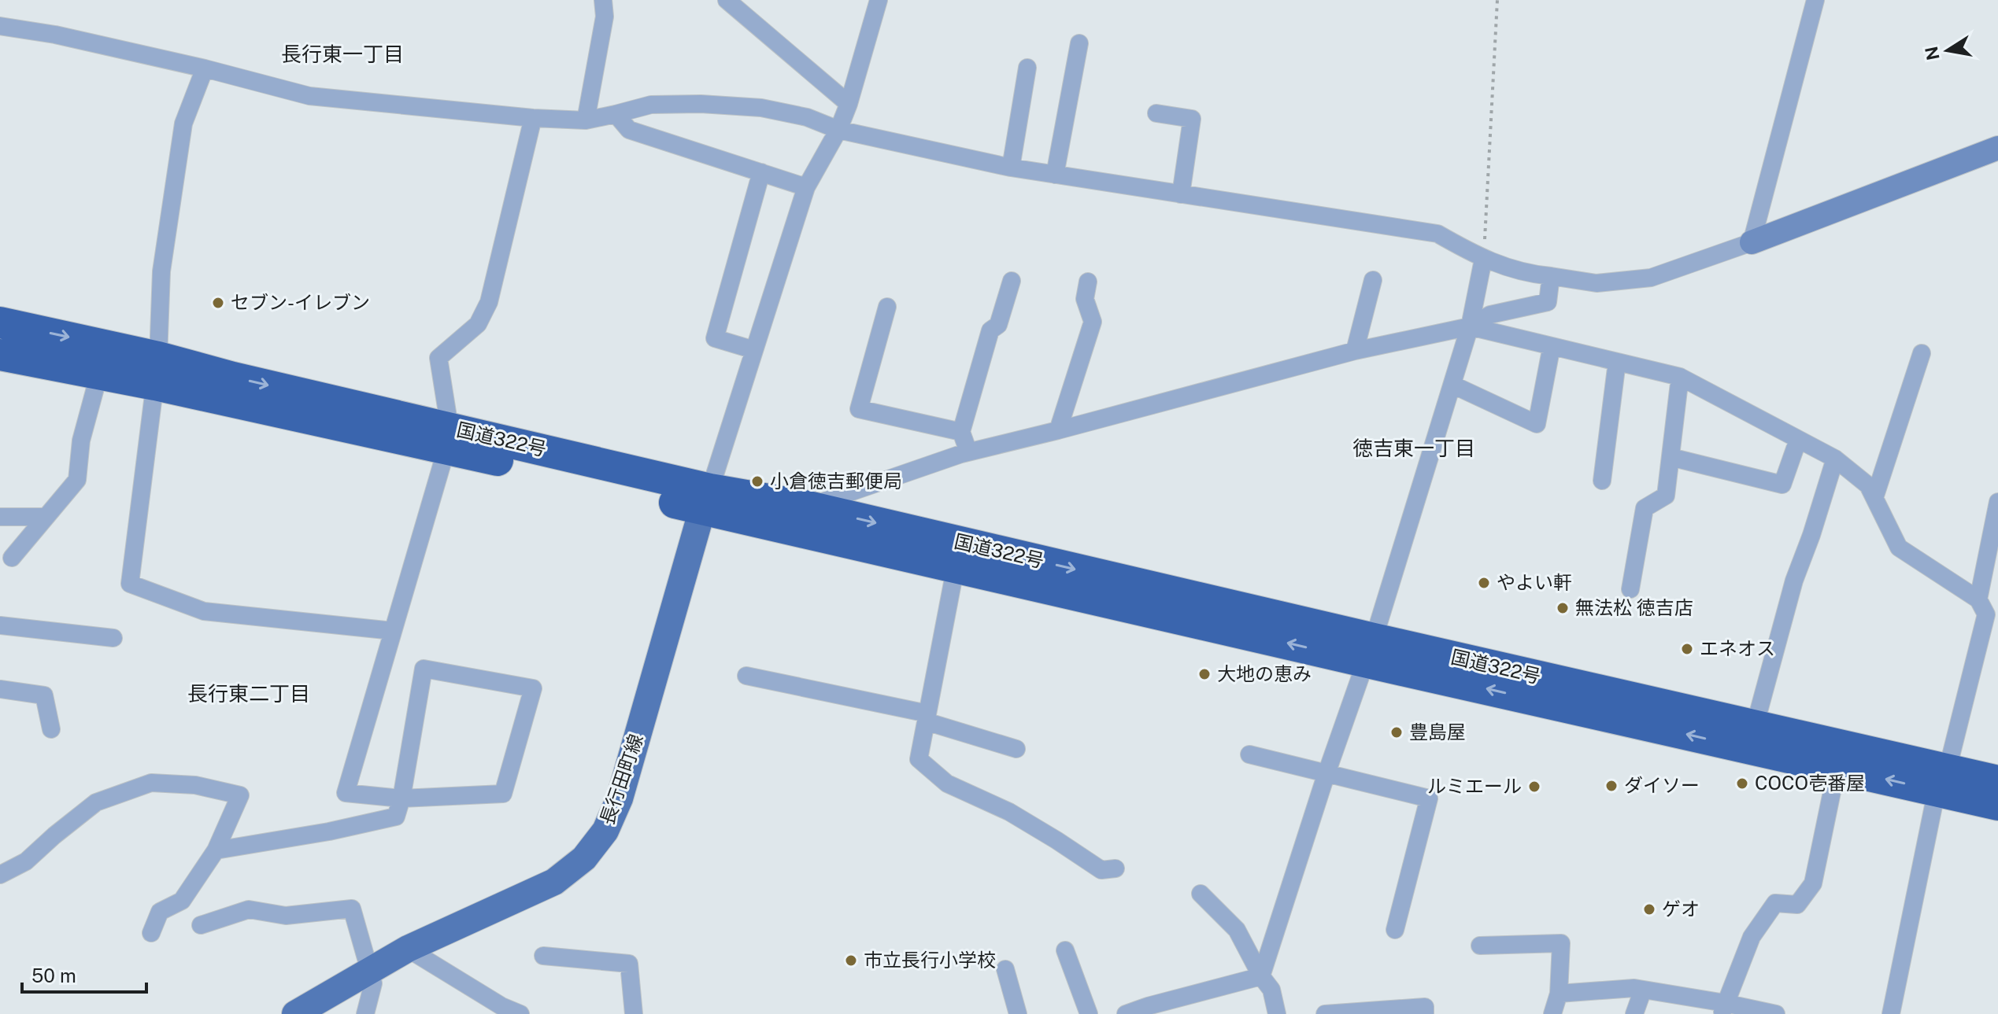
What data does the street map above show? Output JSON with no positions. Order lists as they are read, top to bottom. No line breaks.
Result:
{"streets":{"highway":["国道322号"],"main road":["長行田町線"]},"crossings":[["国道322号","長行田町線"]],"districts":["長行東一丁目","徳吉東一丁目","長行東二丁目"],"places":["セブン-イレブン","小倉徳吉郵便局","やよい軒","無法松 徳吉店","エネオス","大地の恵み","豊島屋","COCO壱番屋","ダイソー","ルミエール","ゲオ","市立長行小学校"],"scale_bar":"50 m","north":"left"}
